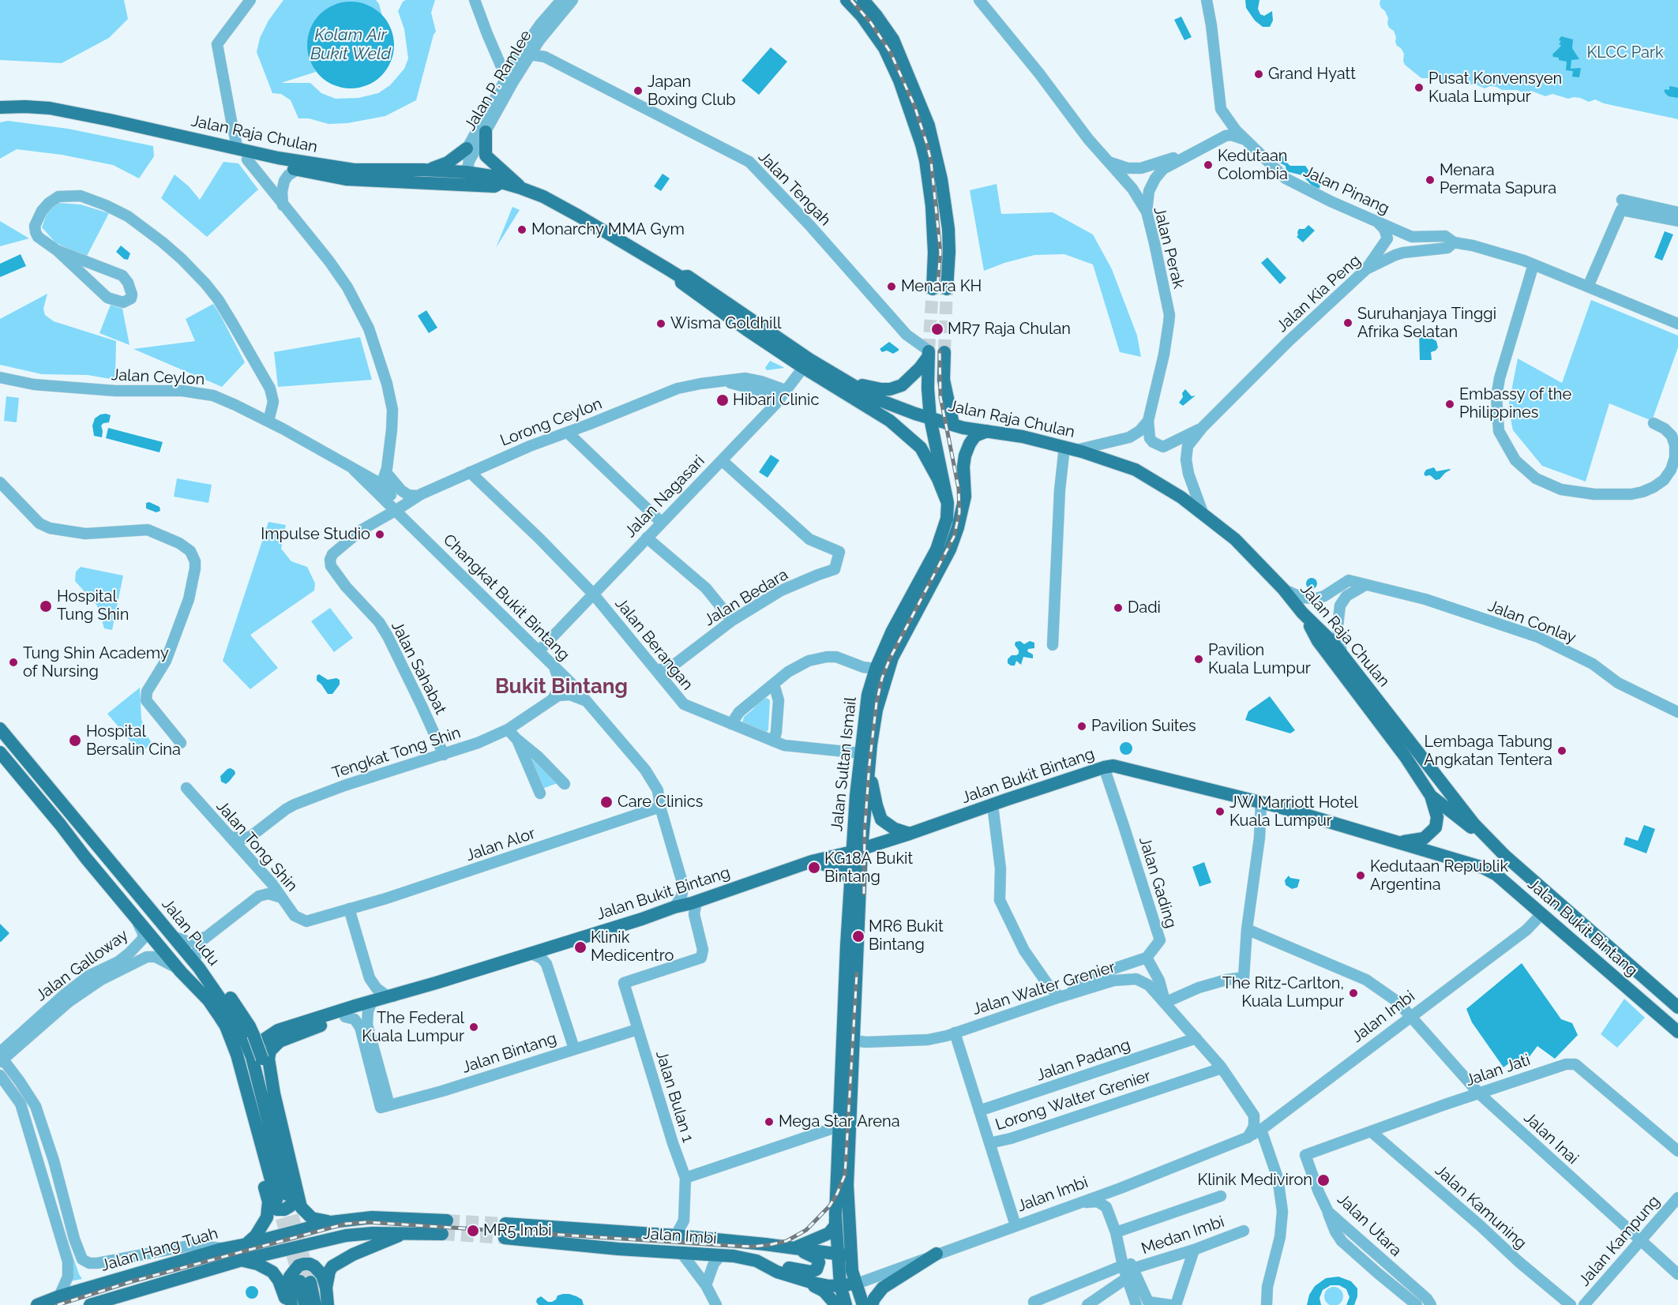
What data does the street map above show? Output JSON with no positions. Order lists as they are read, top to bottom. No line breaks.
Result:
{"streets":{"main road":["Jalan Raja Chulan","Jalan Sultan Ismail","Jalan Bukit Bintang","Jalan Pudu","Jalan Imbi","Jalan Hang Tuah"],"street":["Jalan P. Ramlee","Jalan Tengah","Jalan Pinang","Jalan Perak","Jalan Kia Peng","Jalan Ceylon","Lorong Ceylon","Jalan Nagasari","Changkat Bukit Bintang","Jalan Bedara","Jalan Conlay","Jalan Berangan","Jalan Sahabat","Tengkat Tong Shin","Jalan Alor","Jalan Tong Shin","Jalan Gading","Jalan Galloway","Jalan Walter Grenier","Jalan Bintang","Jalan Padang","Jalan Jati","Jalan Bulan 1","Lorong Walter Grenier","Jalan Inai","Jalan Kamuning","Jalan Utara","Medan Imbi","Jalan Kampung"]},"crossings":[["Jalan P. Ramlee","Jalan Raja Chulan"],["Jalan P. Ramlee","Jalan Tengah"],["Jalan Raja Chulan","Jalan Kia Peng"],["Jalan Raja Chulan","Jalan Nagasari"],["Jalan Raja Chulan","Jalan Conlay"],["Jalan Raja Chulan","Jalan Sultan Ismail"],["Jalan Raja Chulan","Jalan Bukit Bintang"],["Jalan Tengah","Jalan Sultan Ismail"],["Jalan Pinang","Jalan Kia Peng"],["Jalan Ceylon","Lorong Ceylon"],["Jalan Ceylon","Changkat Bukit Bintang"],["Lorong Ceylon","Jalan Nagasari"],["Lorong Ceylon","Changkat Bukit Bintang"],["Lorong Ceylon","Jalan Berangan"],["Lorong Ceylon","Jalan Sahabat"],["Jalan Nagasari","Changkat Bukit Bintang"],["Jalan Nagasari","Jalan Bedara"],["Jalan Nagasari","Jalan Berangan"],["Changkat Bukit Bintang","Jalan Bukit Bintang"],["Changkat Bukit Bintang","Jalan Alor"],["Jalan Bedara","Jalan Berangan"],["Jalan Berangan","Jalan Sultan Ismail"],["Jalan Sahabat","Tengkat Tong Shin"],["Jalan Sultan Ismail","Jalan Bukit Bintang"],["Jalan Sultan Ismail","Jalan Walter Grenier"],["Jalan Sultan Ismail","Jalan Imbi"],["Jalan Bukit Bintang","Jalan Gading"],["Jalan Bukit Bintang","Jalan Imbi"],["Jalan Bukit Bintang","Jalan Bintang"],["Jalan Bukit Bintang","Jalan Bulan 1"],["Jalan Alor","Jalan Tong Shin"],["Jalan Pudu","Jalan Galloway"],["Jalan Walter Grenier","Jalan Imbi"],["Jalan Walter Grenier","Jalan Padang"],["Jalan Walter Grenier","Lorong Walter Grenier"],["Jalan Imbi","Jalan Bulan 1"],["Jalan Imbi","Lorong Walter Grenier"],["Jalan Imbi","Jalan Inai"],["Jalan Bintang","Jalan Bulan 1"],["Jalan Jati","Jalan Inai"],["Jalan Jati","Jalan Kamuning"],["Jalan Jati","Jalan Utara"],["Jalan Inai","Jalan Kampung"]],"districts":["Bukit Bintang"],"water":["Kolam Air Bukit Weld"],"parks":["KLCC Park"],"places":["Grand Hyatt","Pusat Konvensyen Kuala Lumpur","Japan Boxing Club","Kedutaan Colombia","Menara Permata Sapura","Monarchy MMA Gym","Menara KH","Suruhanjaya Tinggi Afrika Selatan","Wisma Goldhill","MR7 Raja Chulan","Hibari Clinic","Embassy of the Philippines","Impulse Studio","Hospital Tung Shin","Dadi","Pavilion Kuala Lumpur","Tung Shin Academy of Nursing","Pavilion Suites","Hospital Bersalin Cina","Lembaga Tabung Angkatan Tentera","Care Clinics","JW Marriott Hotel Kuala Lumpur","KG18A Bukit Bintang","Kedutaan Republik Argentina","MR6 Bukit Bintang","Klinik Medicentro","The Ritz-Carlton, Kuala Lumpur","The Federal Kuala Lumpur","Mega Star Arena","Klinik Mediviron","MR5 Imbi"]}
